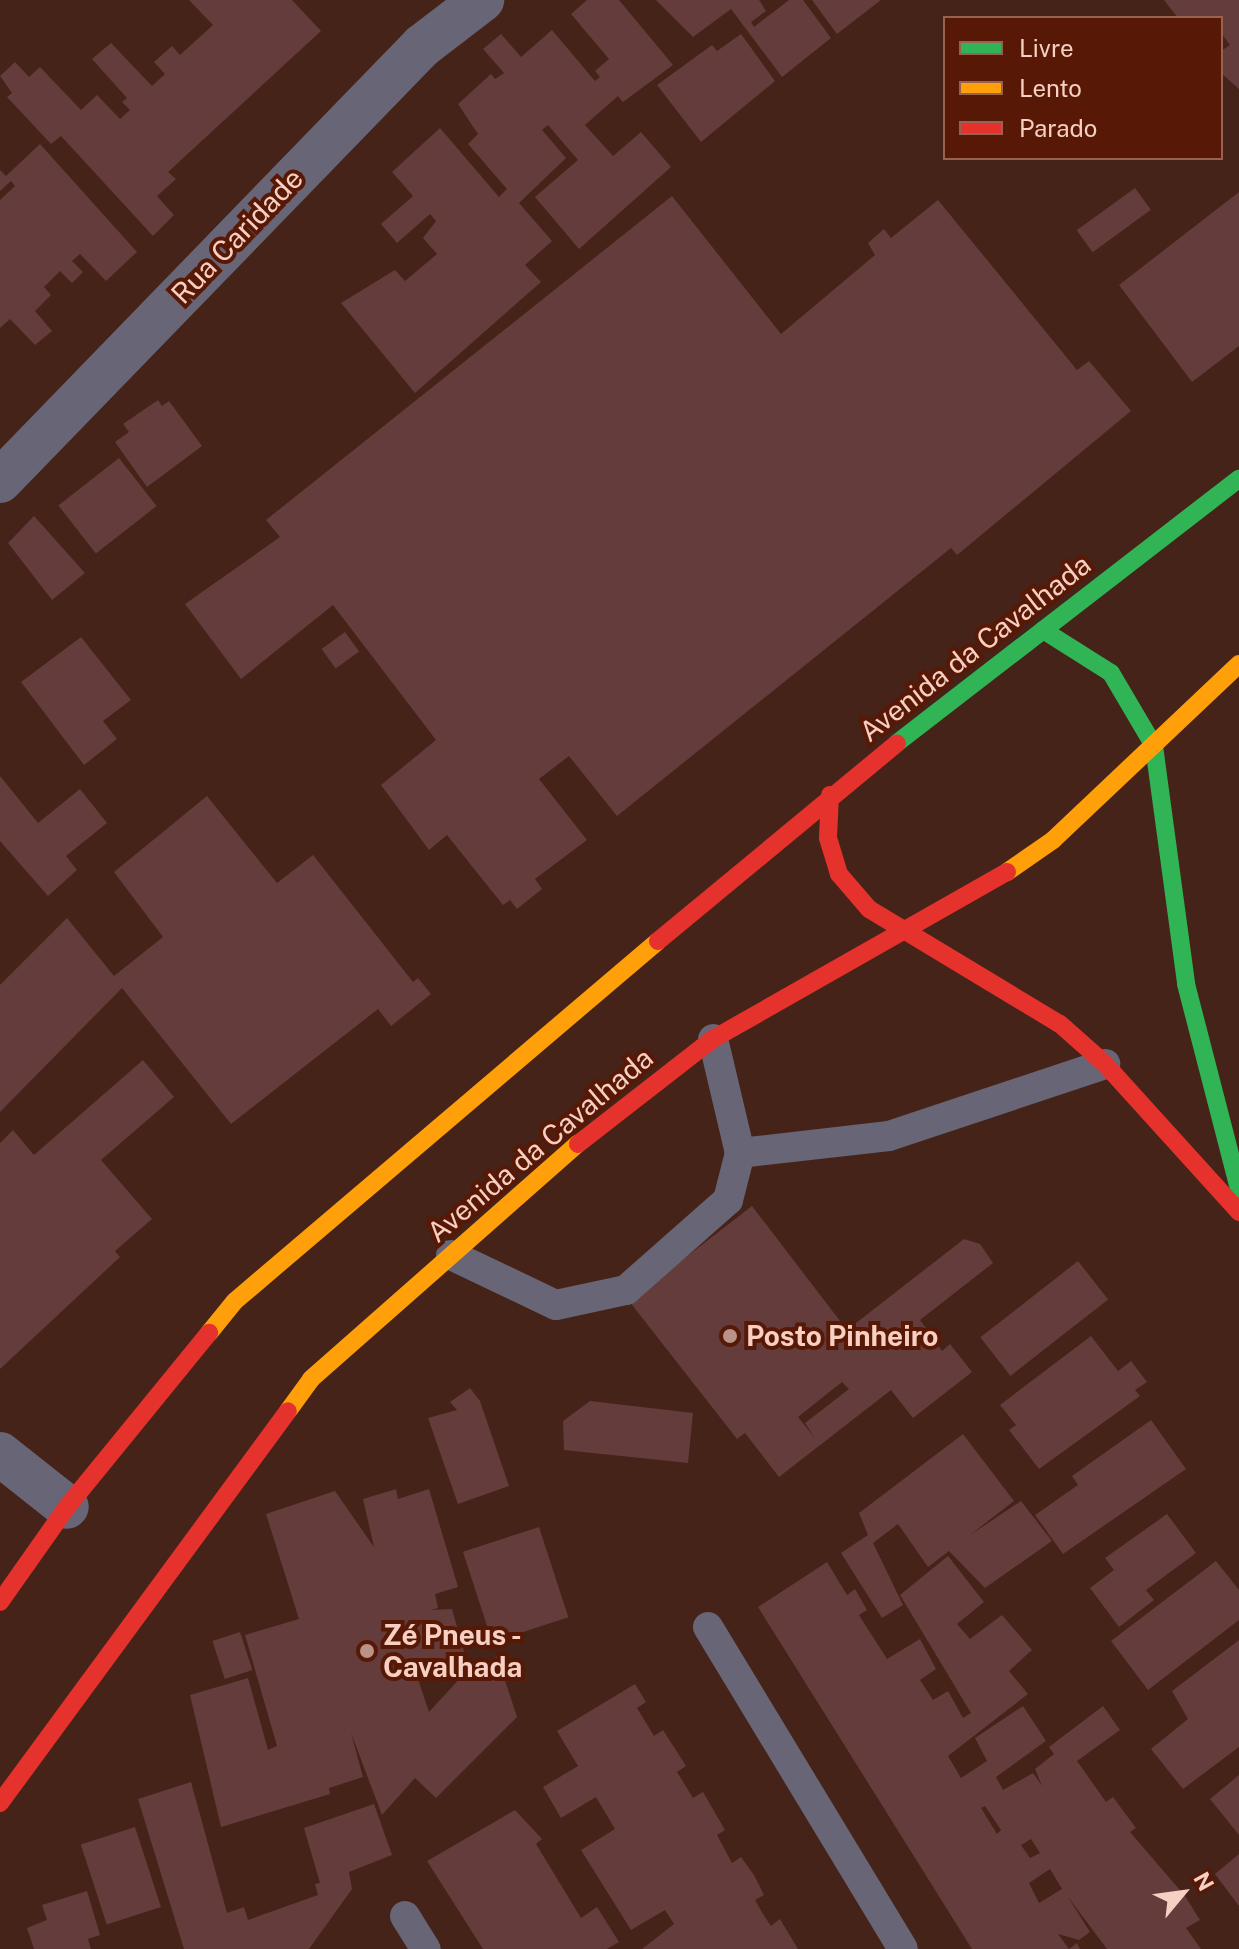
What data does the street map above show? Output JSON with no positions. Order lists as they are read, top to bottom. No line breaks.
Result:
{"streets":{"main road":["Avenida da Cavalhada"],"street":["Rua Caridade"]},"places":["Posto Pinheiro","Zé Pneus - Cavalhada"],"legend":["Livre","Lento","Parado"],"north":"top right"}
